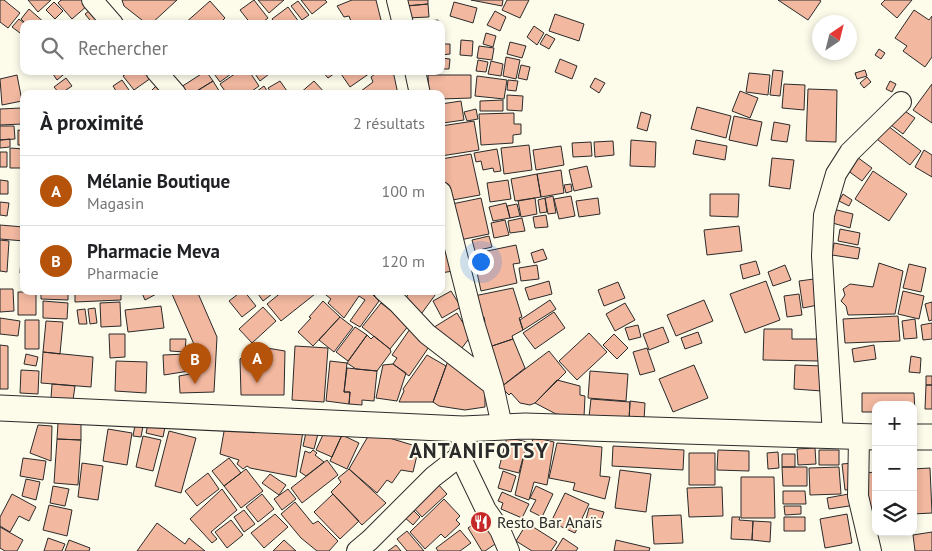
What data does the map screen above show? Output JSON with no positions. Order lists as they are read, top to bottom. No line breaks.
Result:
{"districts":["ANTANIFOTSY"],"places":{"restaurant":["Resto Bar Anaïs"]},"north":"top right","page":{"search":"Rechercher","heading":["À proximité","2 résultats"],"list":[{"mark":"A","name":"Mélanie Boutique","note":"Magasin","value":"100 m"},{"mark":"B","name":"Pharmacie Meva","note":"Pharmacie","value":"120 m"}],"pins":["A","B"],"map_buttons":["+","−"]}}
